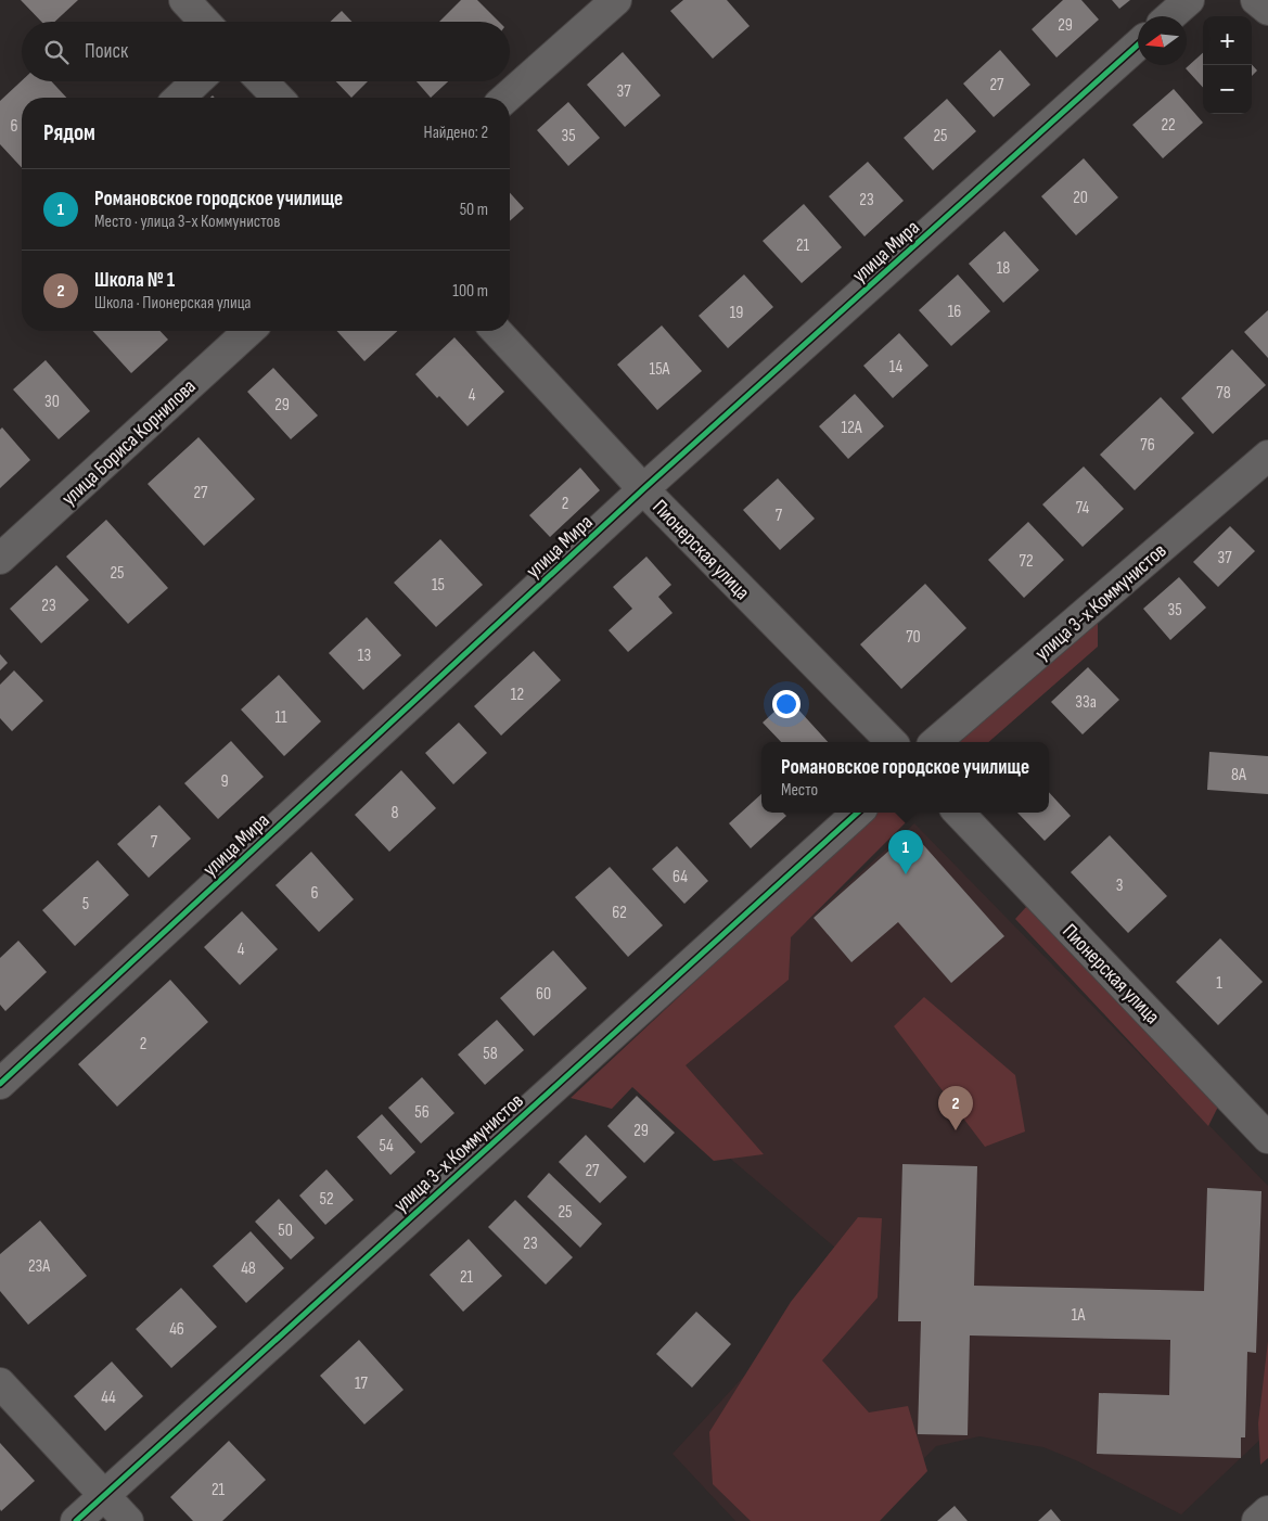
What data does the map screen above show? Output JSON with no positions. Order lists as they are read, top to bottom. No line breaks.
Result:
{"streets":{"street":["улица Мира","улица Бориса Корнилова","Пионерская улица","улица 3-х Коммунистов"]},"crossings":[["улица Мира","Пионерская улица"]],"house_numbers":["29","27","37","22","6","35","25","20","23","21","18","16","19","14","15А","78","4","30","29","12А","76","27","2","74","7","37","72","25","15","23","35","70","13","12","33а","11","8А","9","8","7","64","3","6","5","62","4","1","60","2","58","56","29","54","27","52","25","50","23","23А","48","21","1А","46","17","44","21"],"north":"left","page":{"map_buttons":["+","−"],"search":"Поиск","heading":["Рядом","Найдено: 2"],"list":[{"mark":"1","name":"Романовское городское училище","note":"Место · улица 3-х Коммунистов","value":"50 m"},{"mark":"2","name":"Школа № 1","note":"Школа · Пионерская улица","value":"100 m"}],"popup":["Романовское городское училище","Место"],"pins":["1","2"]}}
